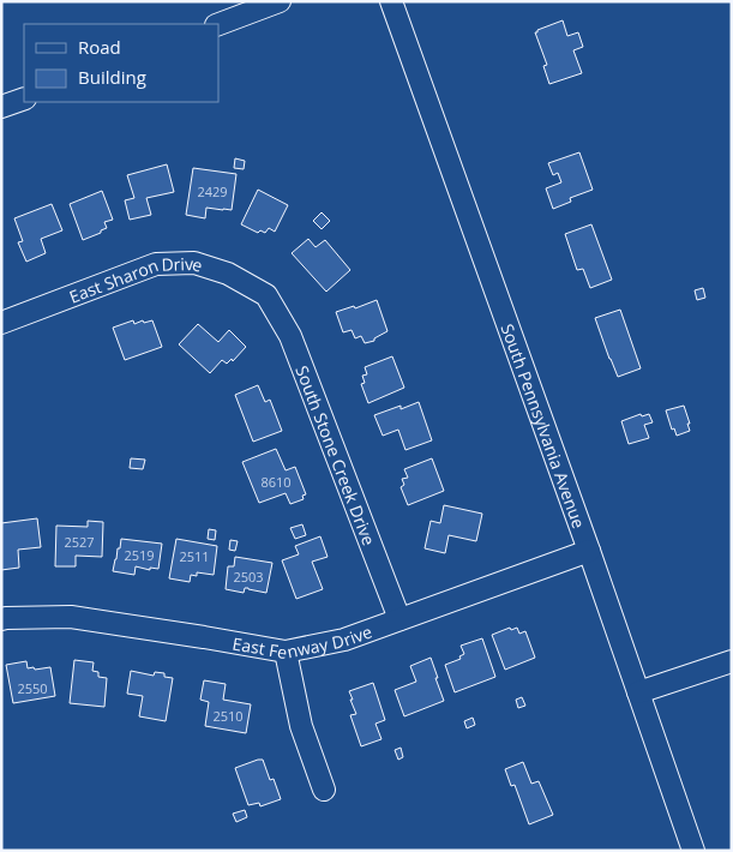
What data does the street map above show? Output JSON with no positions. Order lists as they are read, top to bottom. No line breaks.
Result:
{"streets":{"street":["East Sharon Drive","South Pennsylvania Avenue","South Stone Creek Drive","East Fenway Drive"]},"crossings":[["East Sharon Drive","South Stone Creek Drive"],["South Pennsylvania Avenue","East Fenway Drive"],["South Stone Creek Drive","East Fenway Drive"]],"house_numbers":["2429","8610","2527","2519","2511","2503","2550","2510"],"legend":["Road","Building"]}
